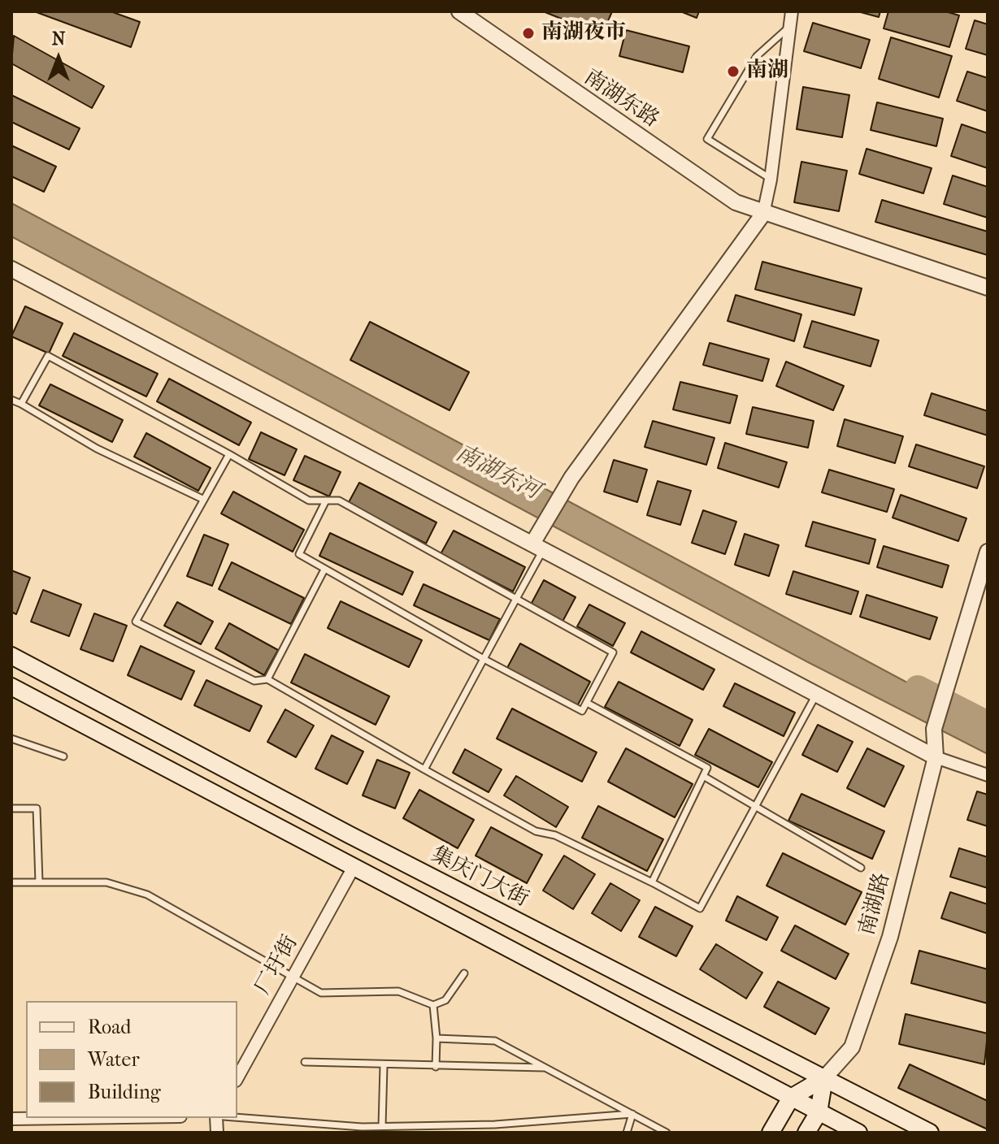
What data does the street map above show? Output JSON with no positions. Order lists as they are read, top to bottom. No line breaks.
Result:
{"streets":{"main road":["集庆门大街"],"street":["南湖东路","南湖路","厂圩街"]},"crossings":[["集庆门大街","南湖路"]],"water":["南湖东河"],"places":["南湖夜市","南湖"],"legend":["Road","Water","Building"],"north":"top"}
